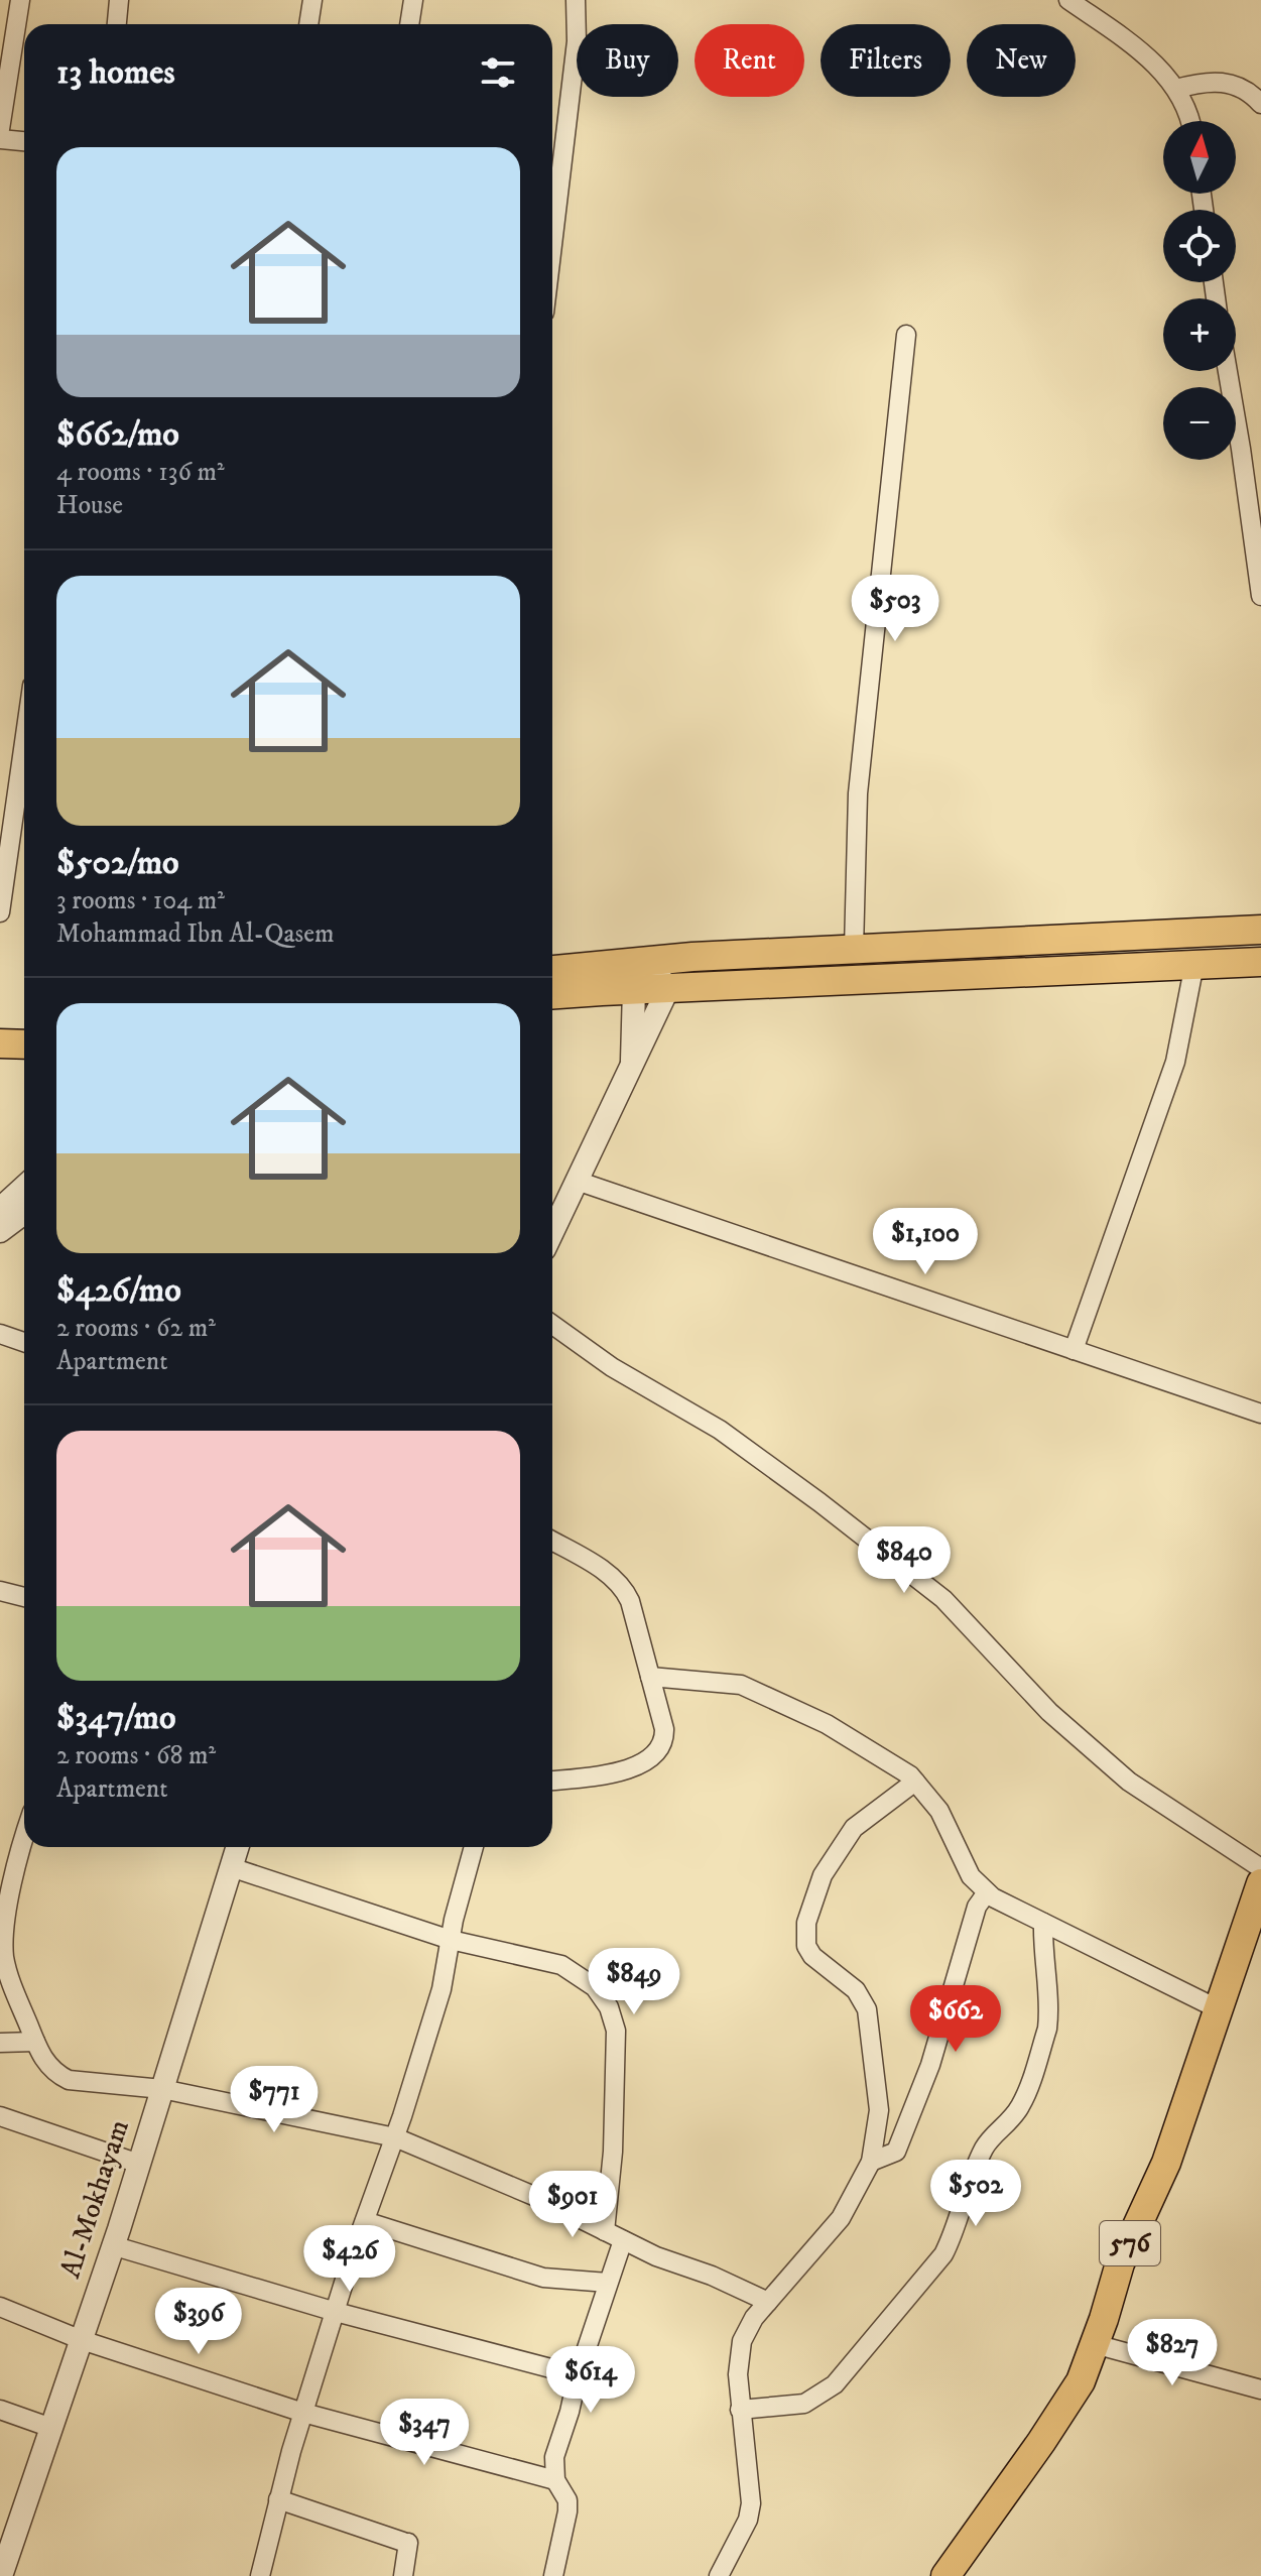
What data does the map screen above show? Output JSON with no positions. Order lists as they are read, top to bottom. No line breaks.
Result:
{"streets":{"main road":["576"],"street":["Al-Mokhayam"]},"north":"top","page":{"chip":["Buy","Rent","Filters","New"],"heading":"13 homes","map_buttons":["+","−"],"list":[{"name":"$662/mo","note":"4 rooms · 136 m² · House"},{"name":"$502/mo","note":"3 rooms · 104 m² · Mohammad Ibn Al-Qasem"},{"name":"$426/mo","note":"2 rooms · 62 m² · Apartment"},{"name":"$347/mo","note":"2 rooms · 68 m² · Apartment"}],"price":["$503","$1,100","$840","$849","$662","$771","$502","$901","$426","$396","$827","$614","$347"]}}
